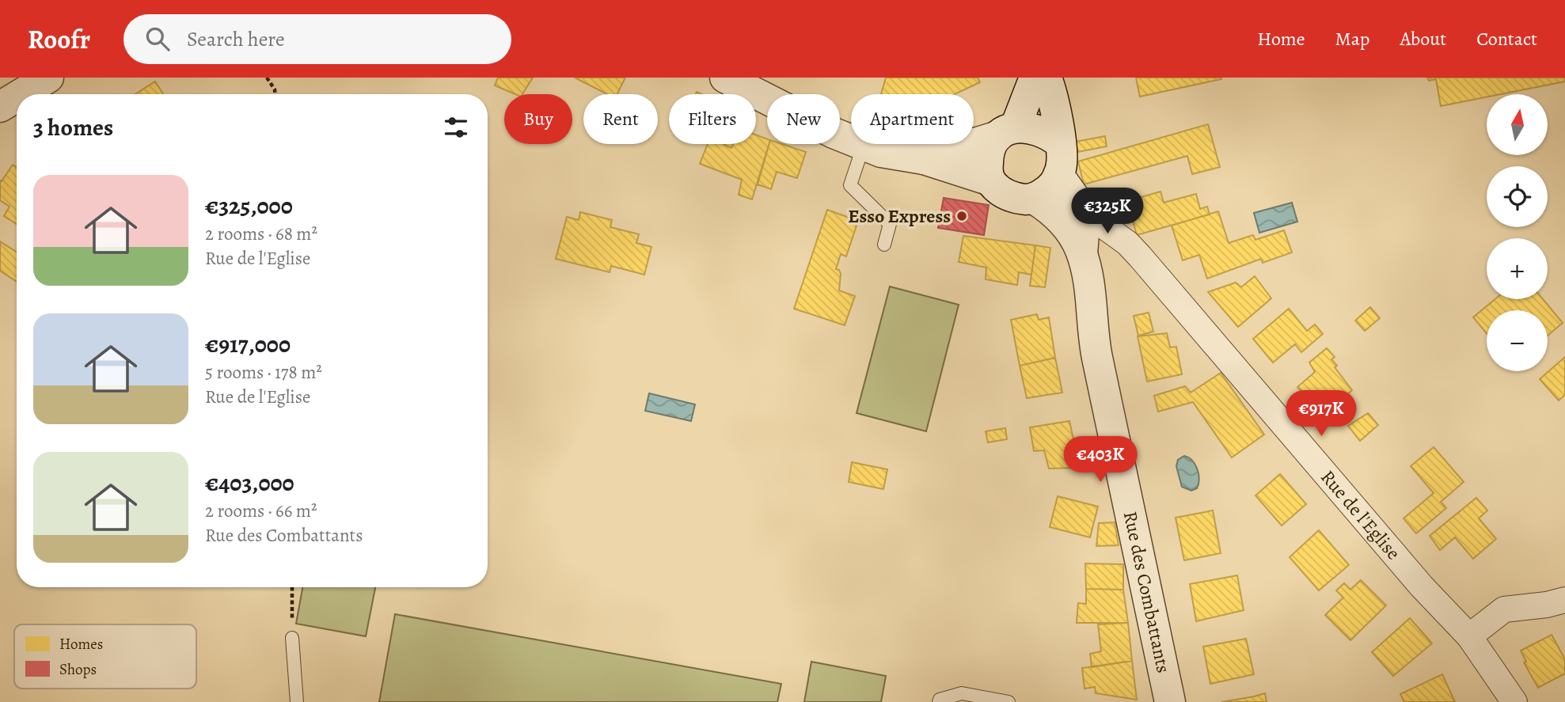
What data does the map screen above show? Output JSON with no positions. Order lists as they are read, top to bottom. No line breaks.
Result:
{"streets":{"street":["Rue de l'Eglise","Rue des Combattants"]},"crossings":[["Rue de l'Eglise","Rue des Combattants"]],"places":["Esso Express"],"legend":["Homes","Shops"],"north":"top","page":{"header":"Roofr","search":"Search here","nav":["Home","Map","About","Contact"],"map_buttons":["+","−"],"chip":["Buy","Rent","Filters","New","Apartment"],"heading":"3 homes","list":[{"name":"€325,000","note":"2 rooms · 68 m² · Rue de l'Eglise"},{"name":"€917,000","note":"5 rooms · 178 m² · Rue de l'Eglise"},{"name":"€403,000","note":"2 rooms · 66 m² · Rue des Combattants"}],"price":["€325K","€917K","€403K"]}}
